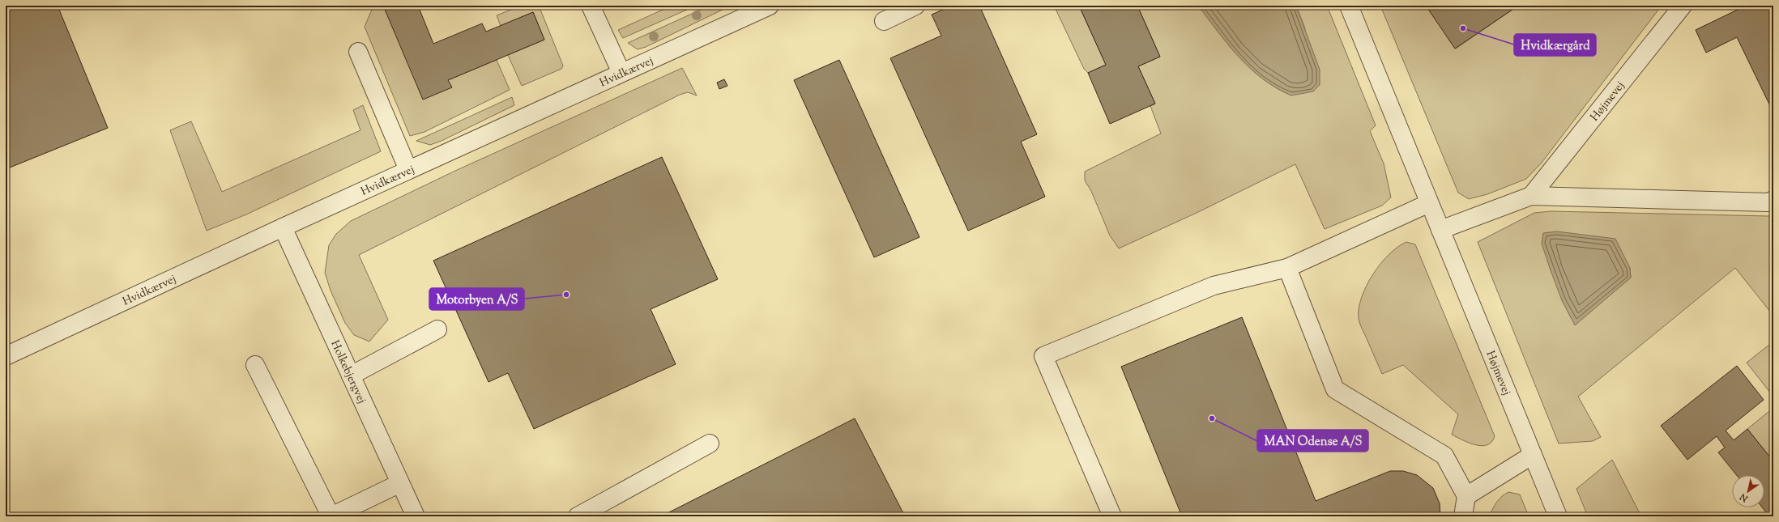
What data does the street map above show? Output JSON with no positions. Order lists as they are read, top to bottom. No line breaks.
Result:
{"streets":{"street":["Hvidkærvej","Højmevej","Holkebjergvej"]},"crossings":[["Hvidkærvej","Holkebjergvej"]],"places":["Hvidkærgård","Motorbyen A/S","MAN Odense A/S"],"north":"bottom left"}
